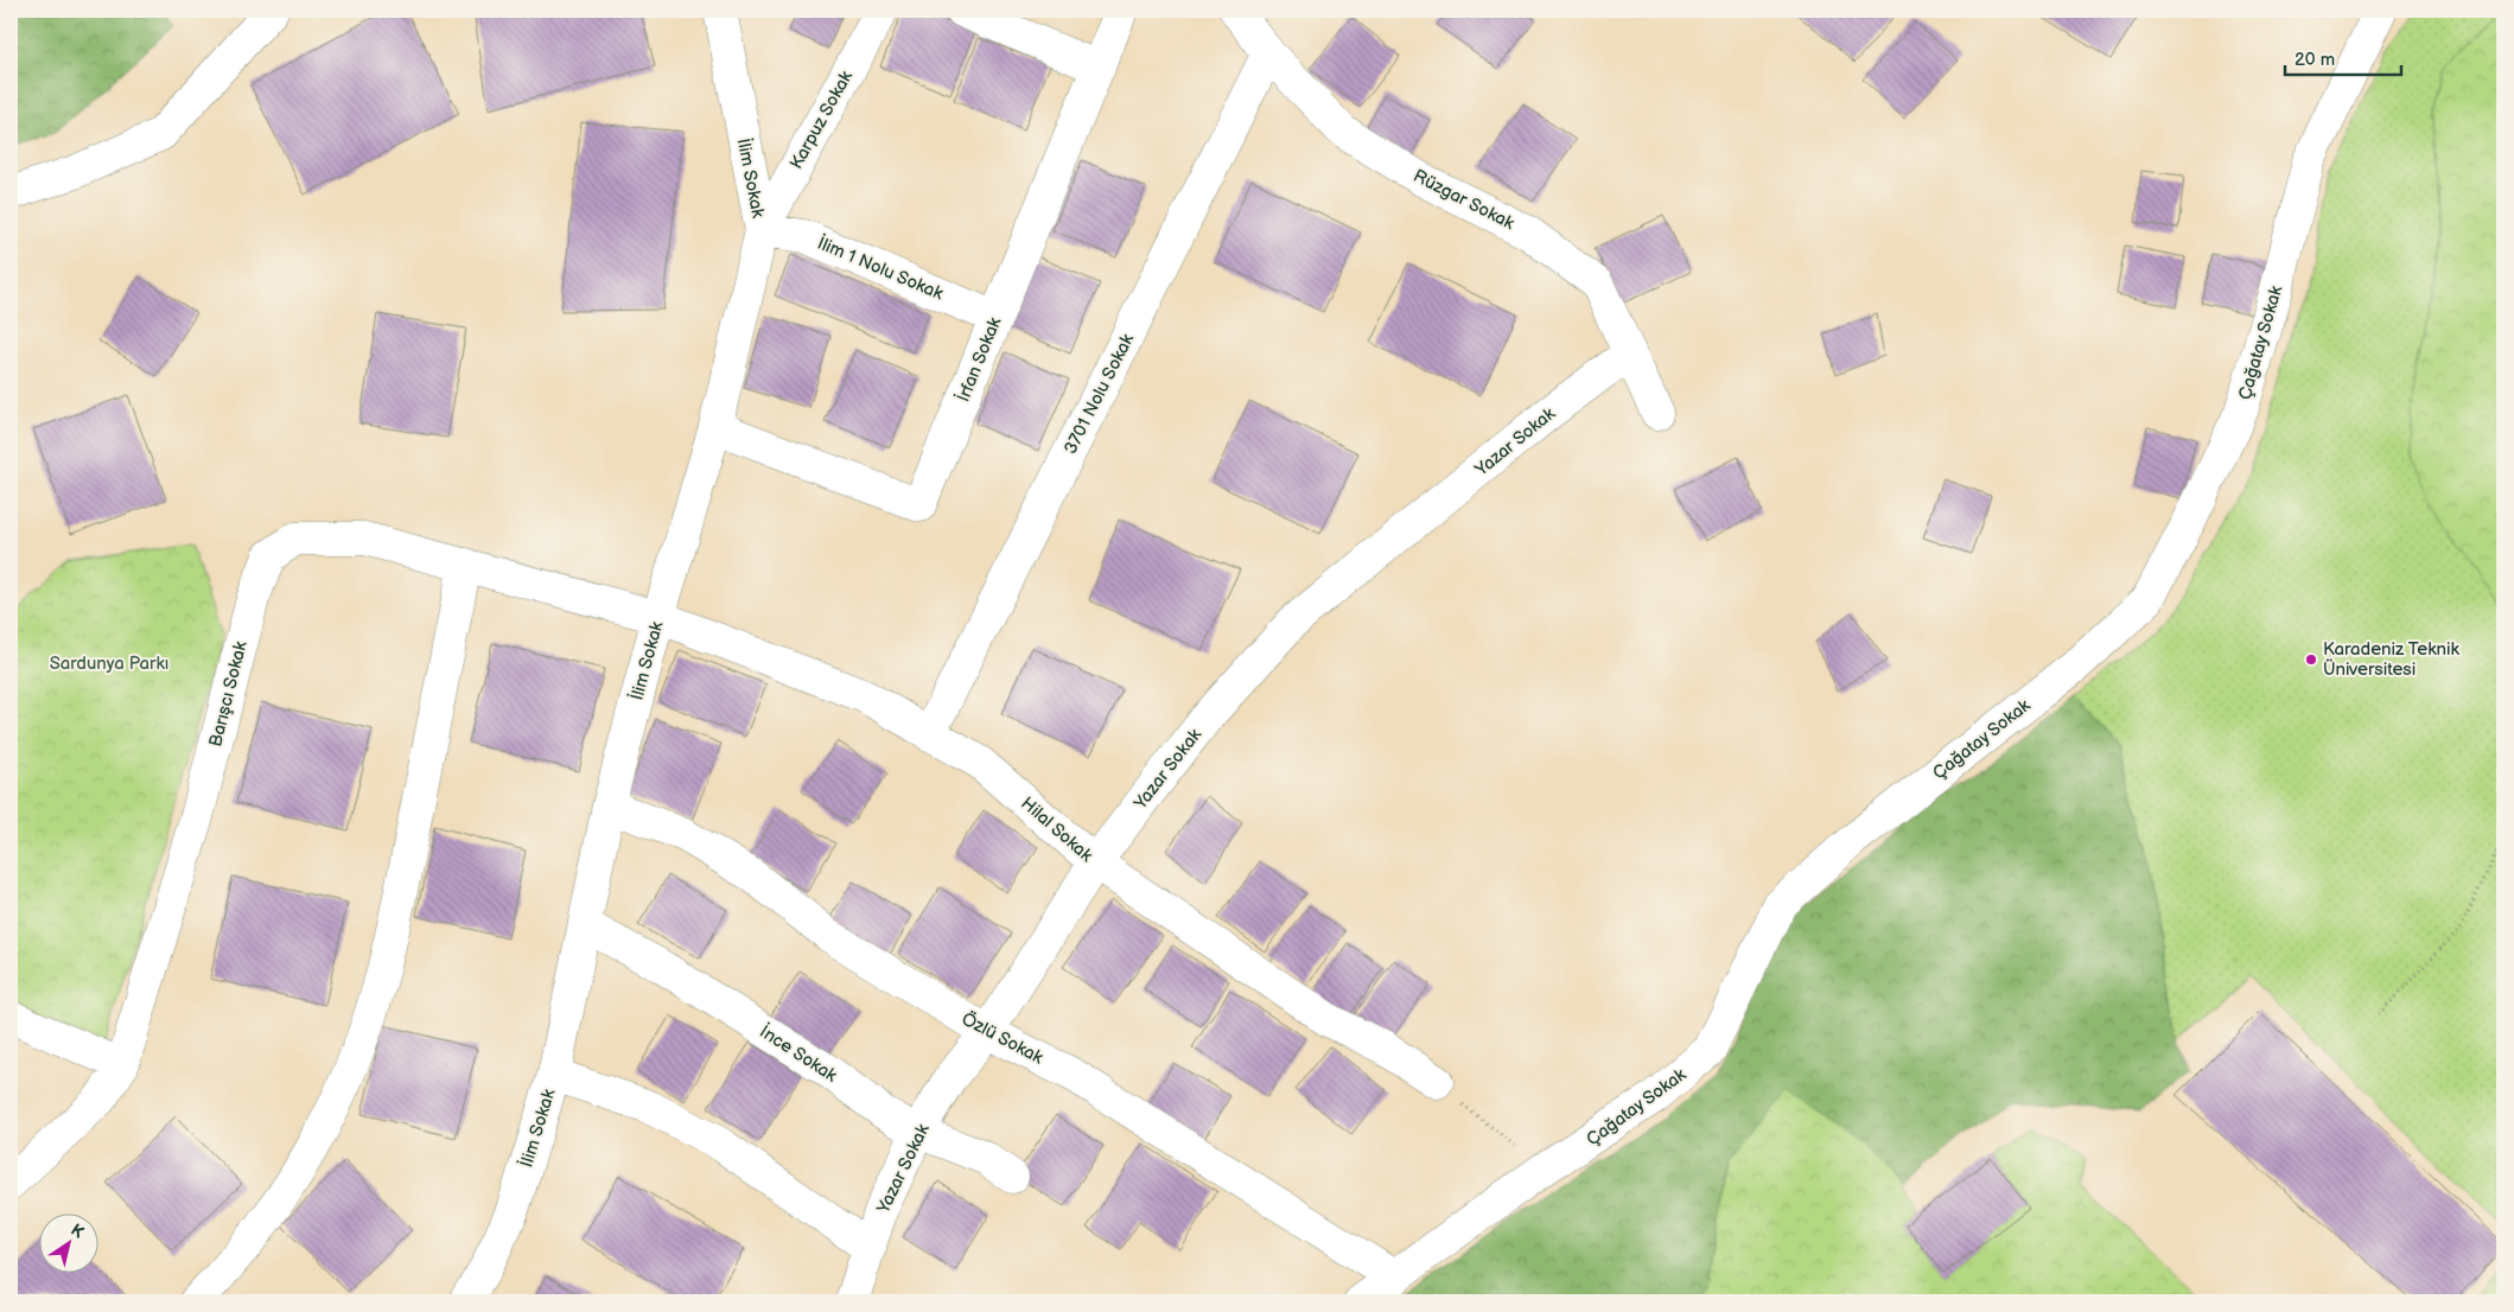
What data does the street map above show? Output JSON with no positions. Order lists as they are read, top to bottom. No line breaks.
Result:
{"streets":{"street":["Karpuz Sokak","İlim Sokak","Rüzgar Sokak","İlim 1 Nolu Sokak","Çağatay Sokak","İrfan Sokak","3701 Nolu Sokak","Yazar Sokak","Barışcı Sokak","Hilal Sokak","Özlü Sokak","İnce Sokak"]},"crossings":[["Karpuz Sokak","İlim Sokak"],["Karpuz Sokak","İlim 1 Nolu Sokak"],["İlim Sokak","İlim 1 Nolu Sokak"],["İlim Sokak","İrfan Sokak"],["İlim Sokak","Barışcı Sokak"],["İlim Sokak","Hilal Sokak"],["İlim Sokak","Özlü Sokak"],["İlim Sokak","İnce Sokak"],["Rüzgar Sokak","3701 Nolu Sokak"],["Rüzgar Sokak","Yazar Sokak"],["İlim 1 Nolu Sokak","İrfan Sokak"],["Çağatay Sokak","Özlü Sokak"],["3701 Nolu Sokak","Hilal Sokak"],["Yazar Sokak","Hilal Sokak"],["Yazar Sokak","Özlü Sokak"],["Yazar Sokak","İnce Sokak"],["Barışcı Sokak","Hilal Sokak"]],"parks":["Sardunya Parkı"],"places":["Karadeniz Teknik Üniversitesi"],"scale_bar":"20 m","north":"top right"}
